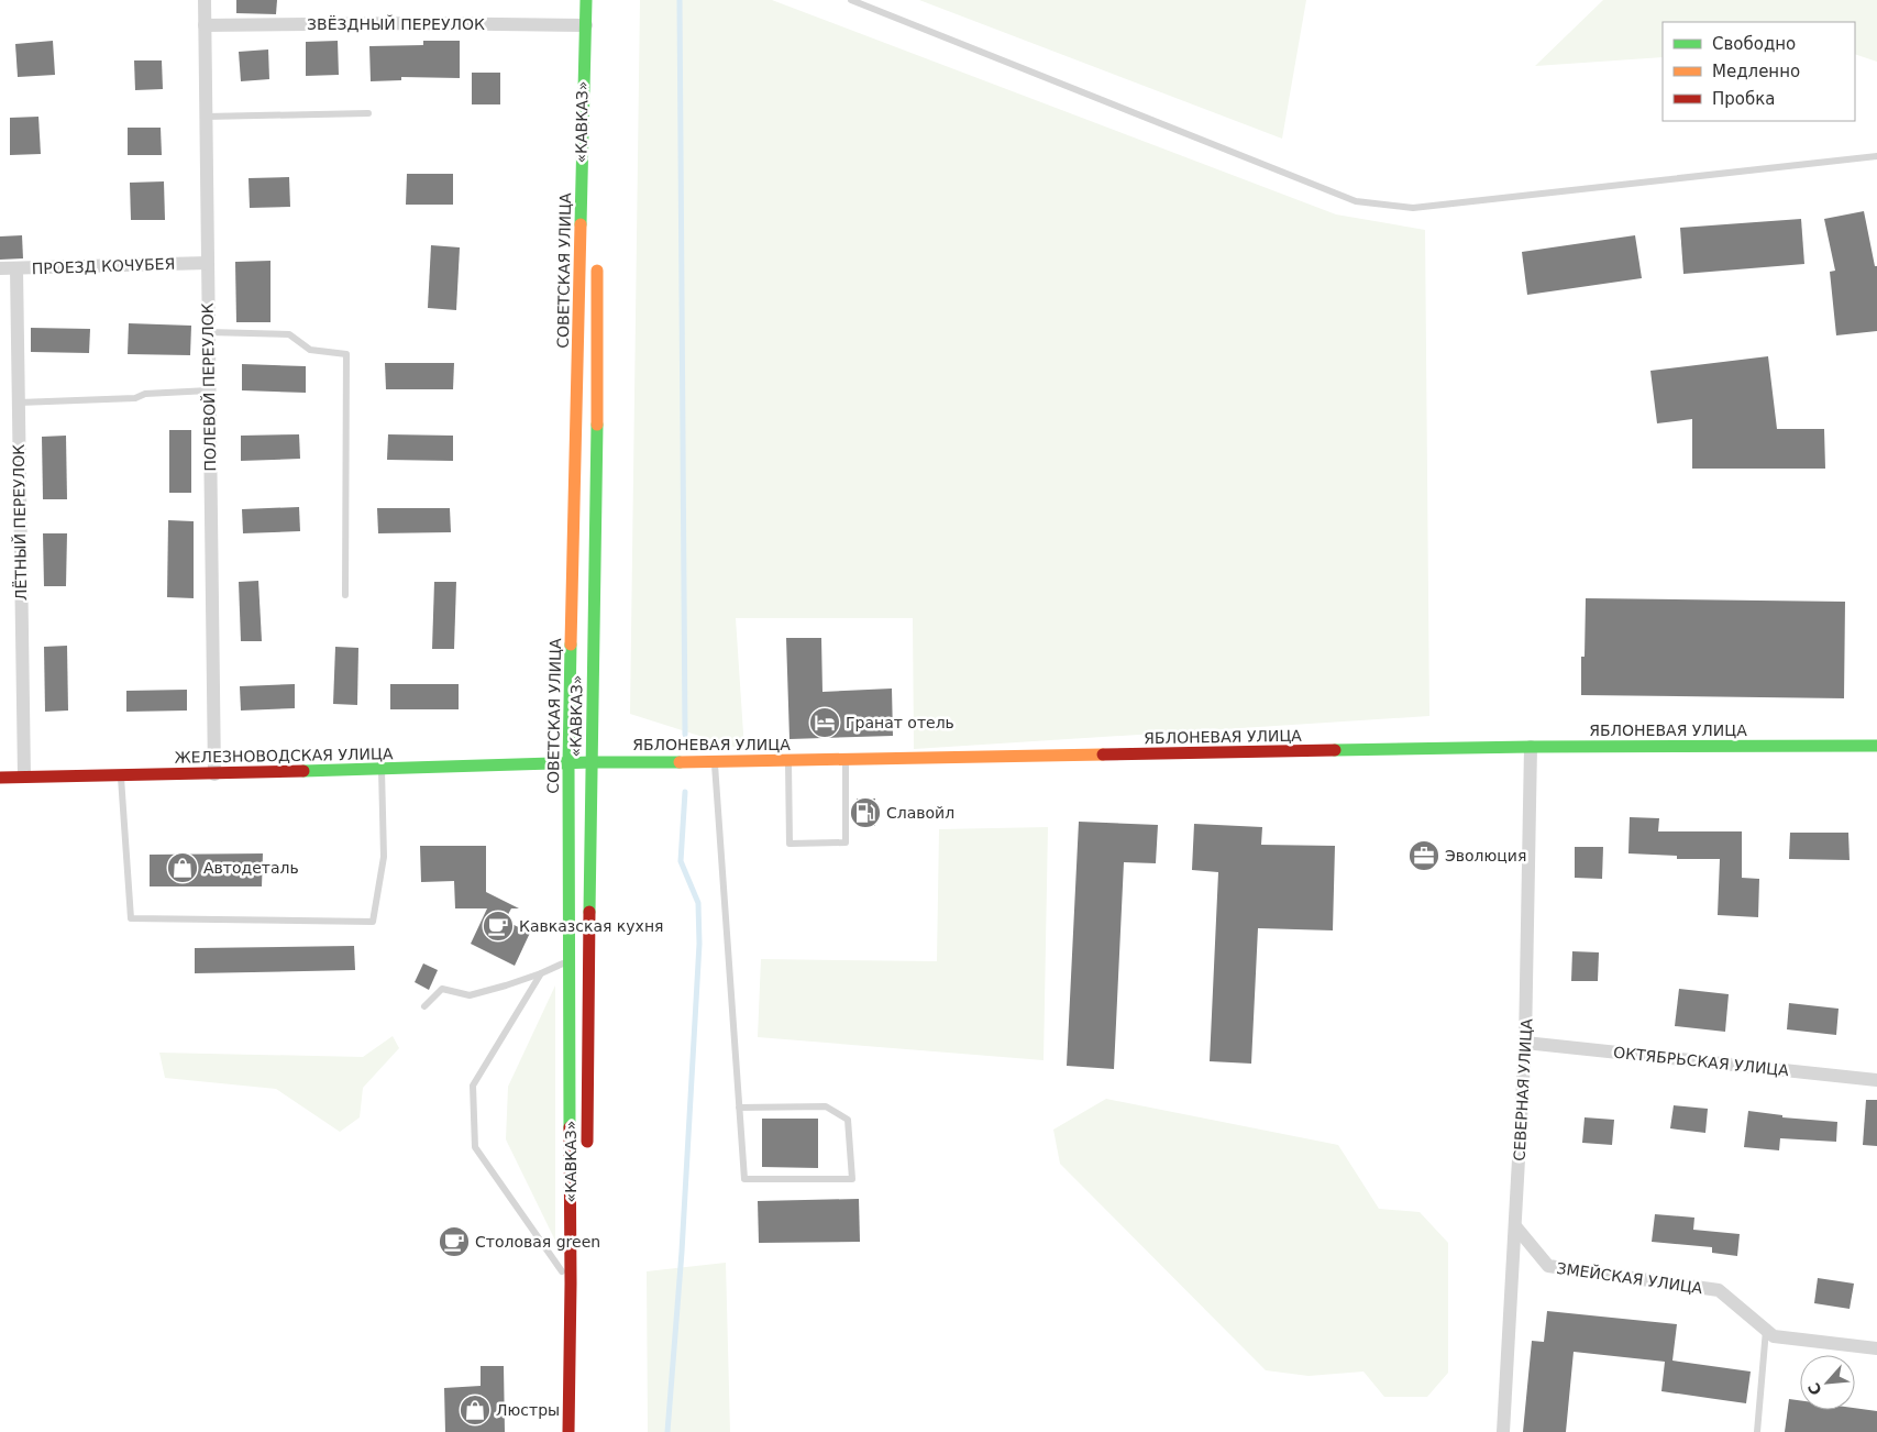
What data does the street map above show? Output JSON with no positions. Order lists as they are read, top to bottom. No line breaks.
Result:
{"streets":{"main road":["«КАВКАЗ»","СОВЕТСКАЯ УЛИЦА","ЯБЛОНЕВАЯ УЛИЦА","ЖЕЛЕЗНОВОДСКАЯ УЛИЦА"],"street":["ЗВЁЗДНЫЙ ПЕРЕУЛОК","ПРОЕЗД КОЧУБЕЯ","ПОЛЕВОЙ ПЕРЕУЛОК","ЛЁТНЫЙ ПЕРЕУЛОК","ОКТЯБРЬСКАЯ УЛИЦА","СЕВЕРНАЯ УЛИЦА","ЗМЕЙСКАЯ УЛИЦА"]},"crossings":[["ЗВЁЗДНЫЙ ПЕРЕУЛОК","СОВЕТСКАЯ УЛИЦА"],["ЗВЁЗДНЫЙ ПЕРЕУЛОК","ПОЛЕВОЙ ПЕРЕУЛОК"],["«КАВКАЗ»","ЯБЛОНЕВАЯ УЛИЦА"],["ПРОЕЗД КОЧУБЕЯ","ПОЛЕВОЙ ПЕРЕУЛОК"],["ПРОЕЗД КОЧУБЕЯ","ЛЁТНЫЙ ПЕРЕУЛОК"],["СОВЕТСКАЯ УЛИЦА","ЯБЛОНЕВАЯ УЛИЦА"],["СОВЕТСКАЯ УЛИЦА","ЖЕЛЕЗНОВОДСКАЯ УЛИЦА"],["ПОЛЕВОЙ ПЕРЕУЛОК","ЖЕЛЕЗНОВОДСКАЯ УЛИЦА"],["ЛЁТНЫЙ ПЕРЕУЛОК","ЖЕЛЕЗНОВОДСКАЯ УЛИЦА"],["ЯБЛОНЕВАЯ УЛИЦА","ЖЕЛЕЗНОВОДСКАЯ УЛИЦА"],["ЯБЛОНЕВАЯ УЛИЦА","СЕВЕРНАЯ УЛИЦА"],["ОКТЯБРЬСКАЯ УЛИЦА","СЕВЕРНАЯ УЛИЦА"],["СЕВЕРНАЯ УЛИЦА","ЗМЕЙСКАЯ УЛИЦА"]],"places":{"hotel":["Гранат отель"],"fuel station":["Славойл"],"office":["Эволюция"],"shop":["Автодеталь","Люстры"],"cafe":["Кавказская кухня","Столовая green"]},"legend":["Свободно","Медленно","Пробка"],"north":"bottom left"}
